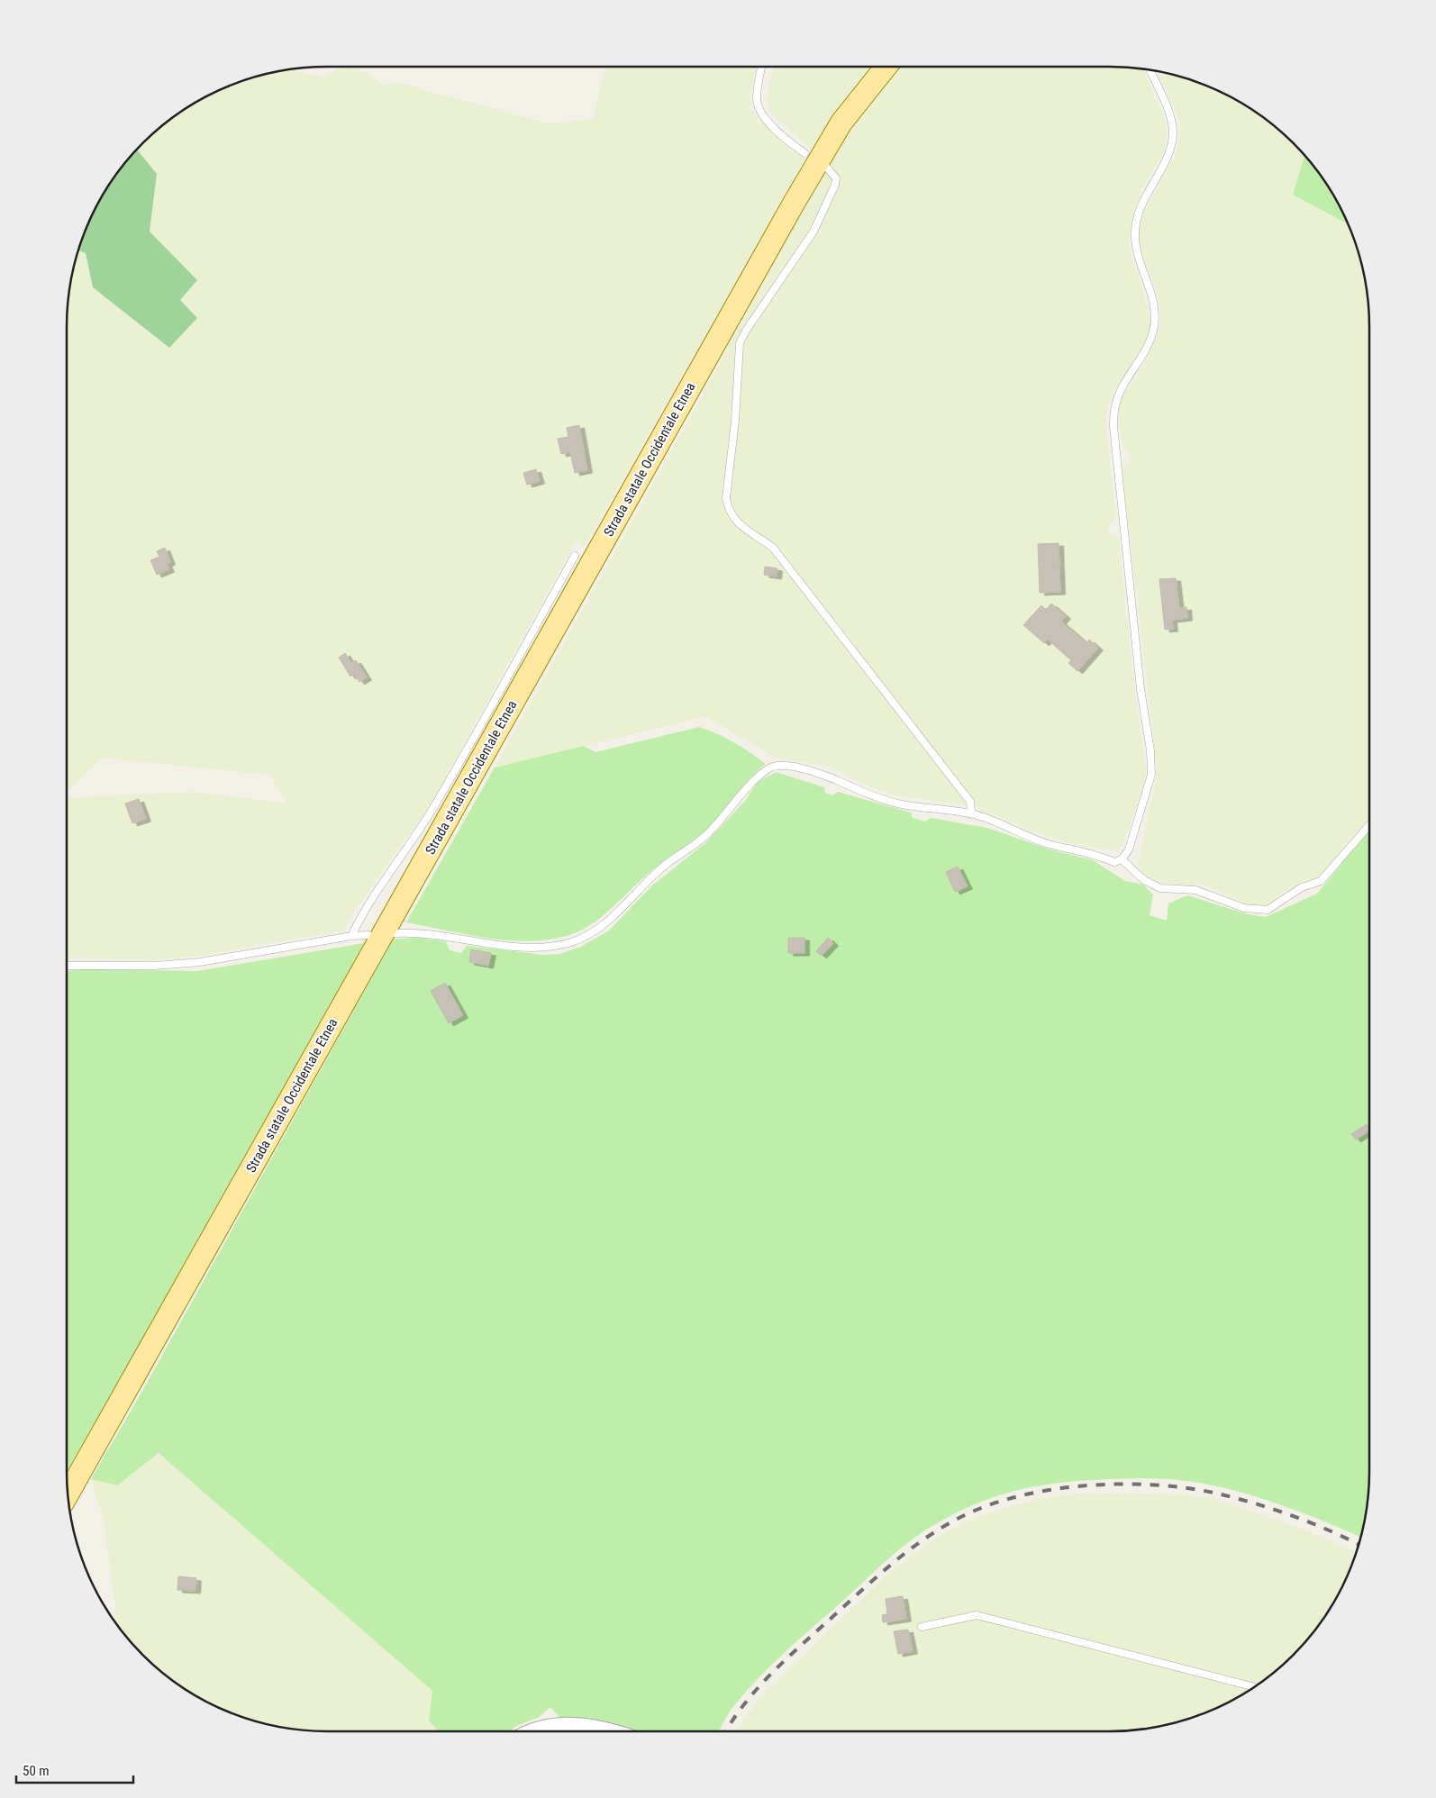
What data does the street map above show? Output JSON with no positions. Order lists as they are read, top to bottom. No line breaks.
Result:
{"streets":{"main road":["Strada statale Occidentale Etnea"]},"scale_bar":"50 m"}
